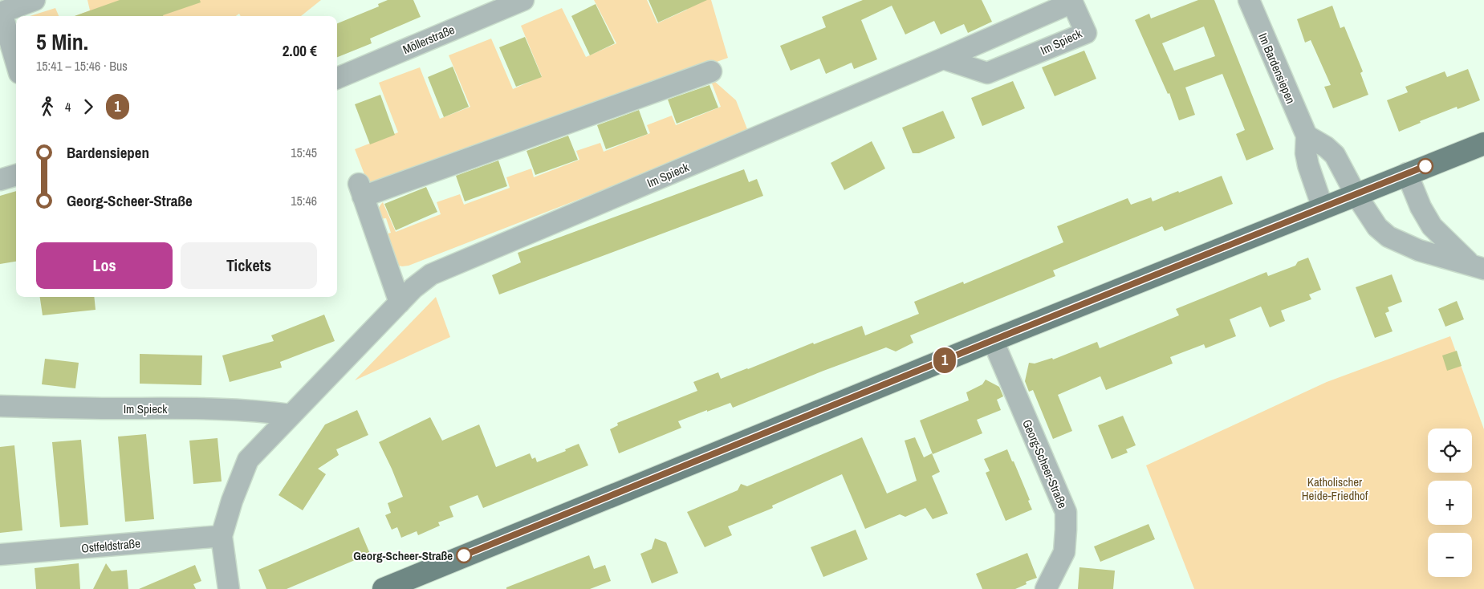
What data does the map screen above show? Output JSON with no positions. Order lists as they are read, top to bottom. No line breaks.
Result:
{"streets":{"street":["Möllerstraße","Im Spieck","Im Bardensiepen","Georg-Scheer-Straße","Ostfeldstraße"]},"crossings":[["Im Spieck","Ostfeldstraße"]],"parks":["Katholischer Heide-Friedhof"],"places":["Georg-Scheer-Straße"],"lines":["bus line 1"],"page":{"on_map":"1","heading":["5 Min.","15:41 – 15:46 · Bus","2.00 €"],"legs":["4","1"],"list":[{"name":"Bardensiepen","value":"15:45"},{"name":"Georg-Scheer-Straße","value":"15:46"}],"buttons":["Los","Tickets"],"map_buttons":["+","−"]}}
